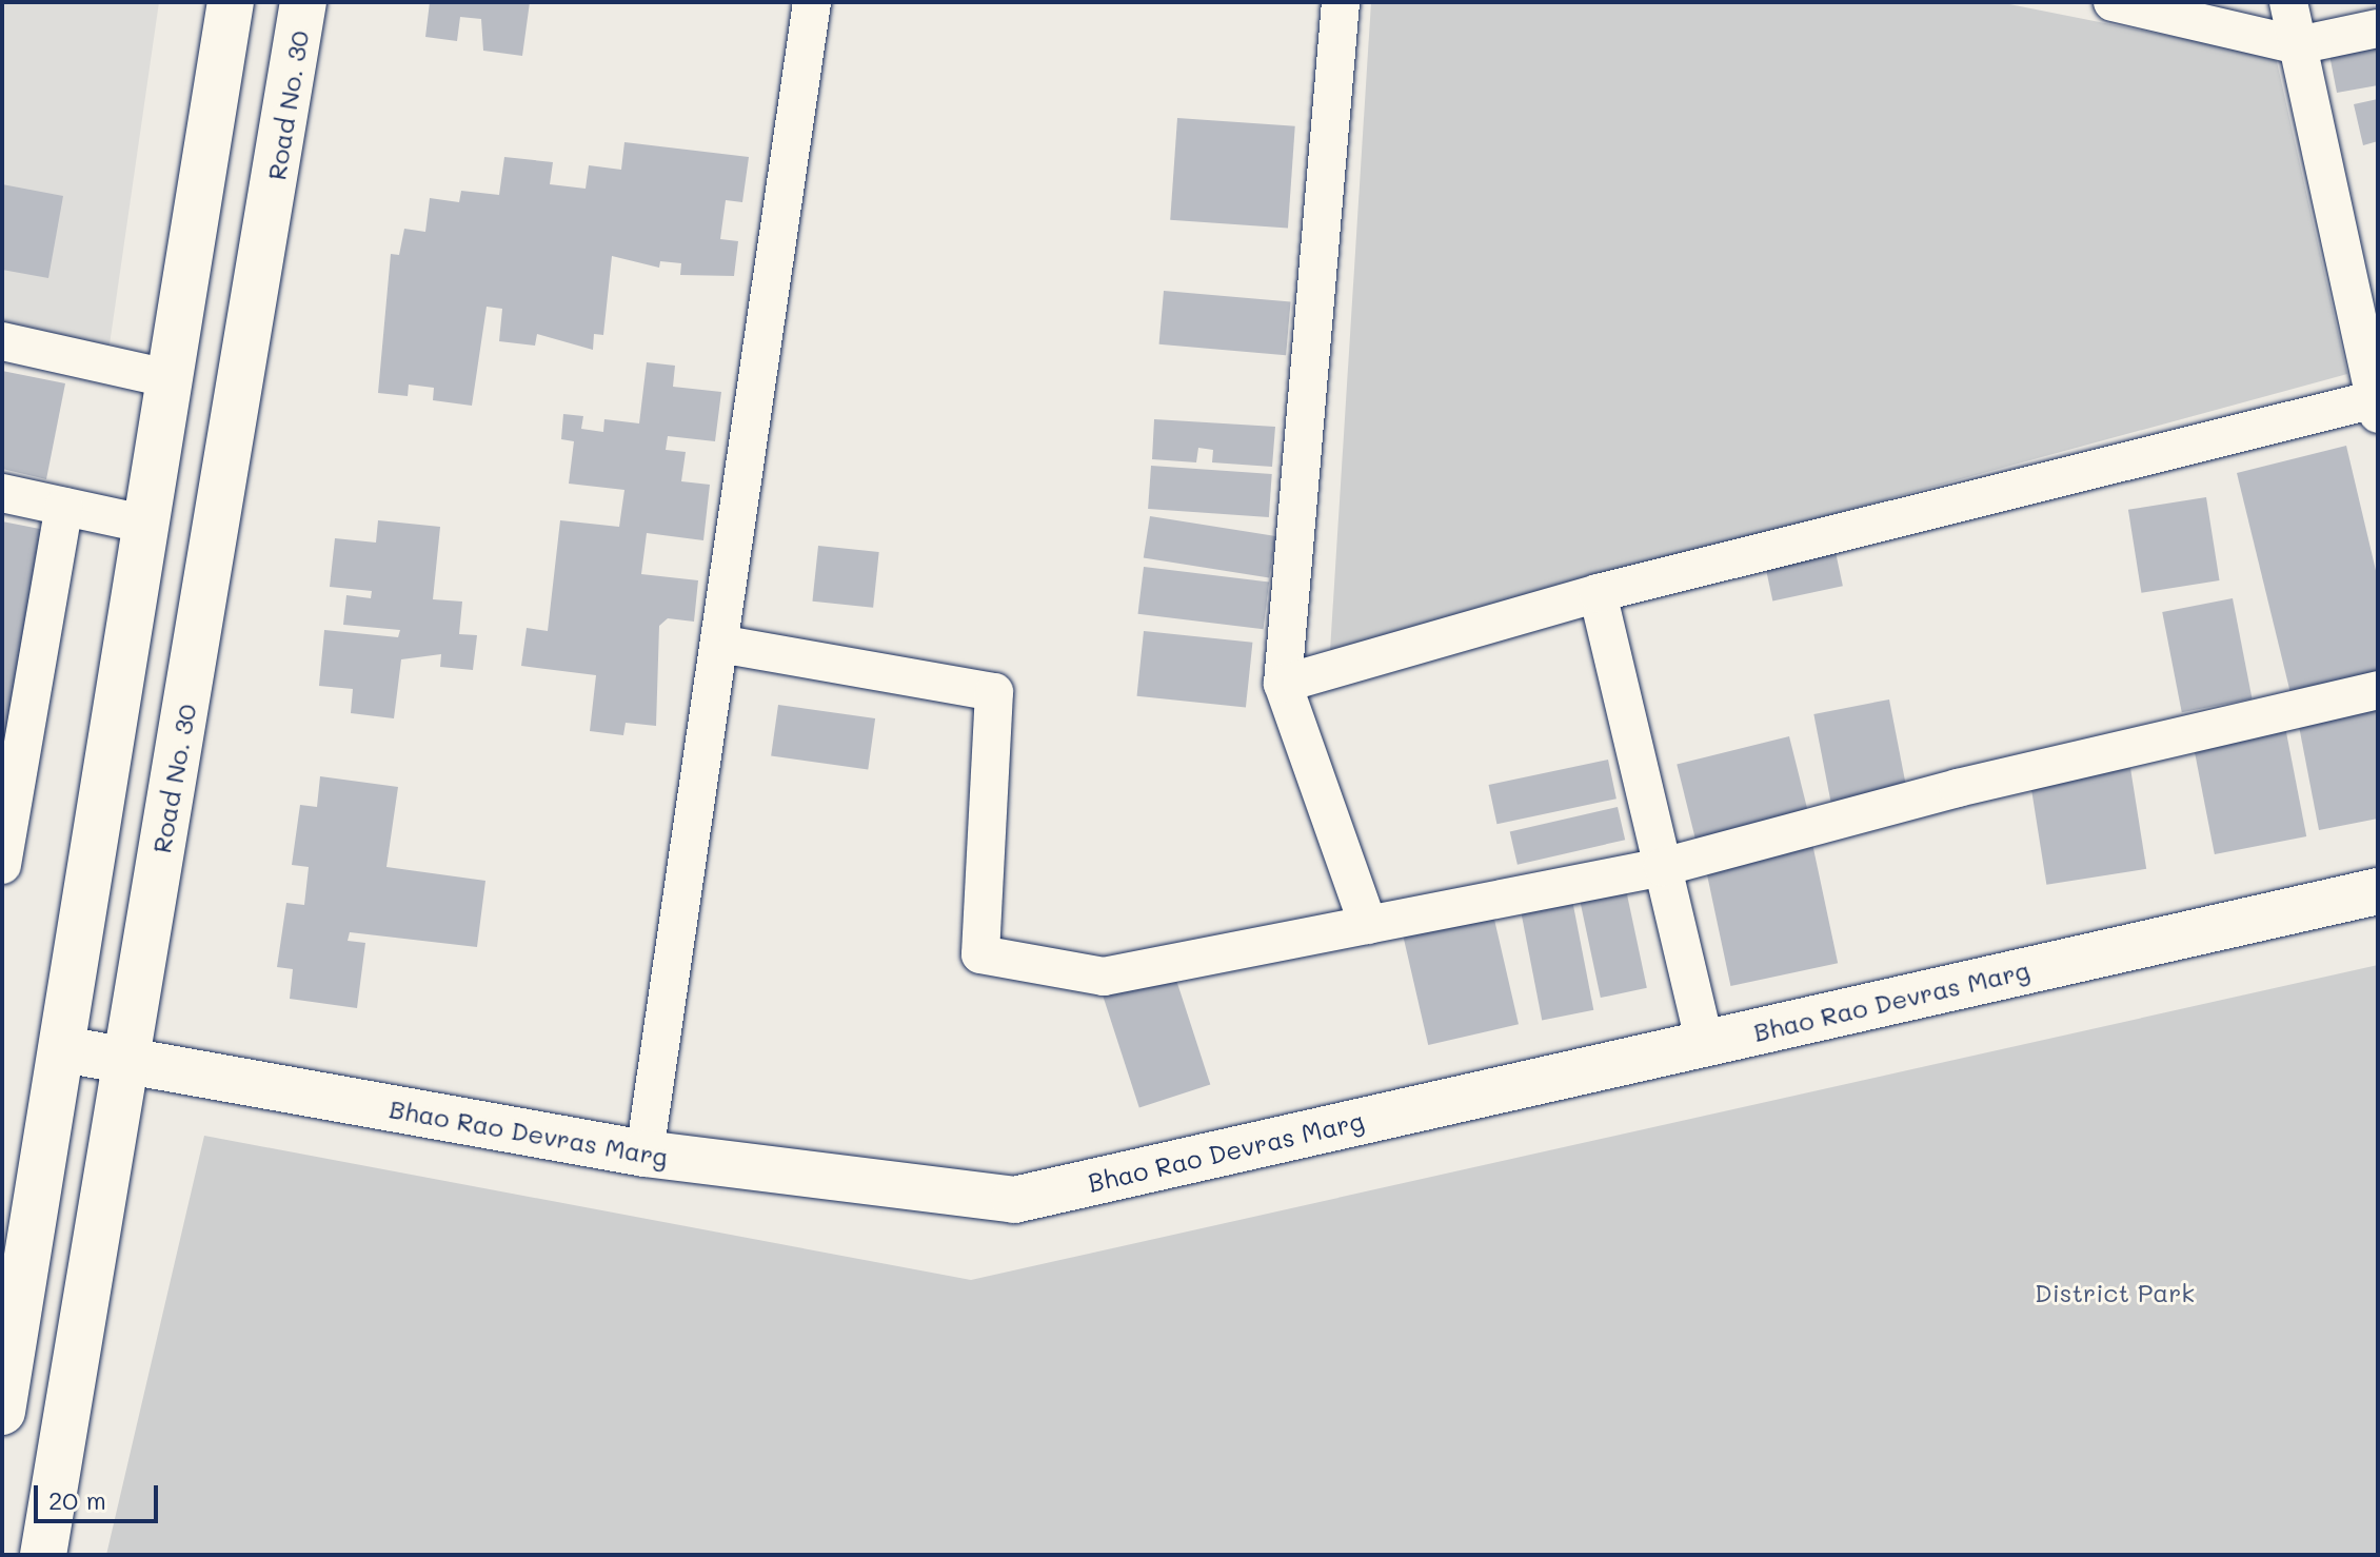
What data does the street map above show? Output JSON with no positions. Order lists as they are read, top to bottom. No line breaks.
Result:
{"streets":{"street":["Road No. 30","Bhao Rao Devras Marg"]},"crossings":[["Road No. 30","Bhao Rao Devras Marg"]],"parks":["District Park"],"scale_bar":"20 m"}
